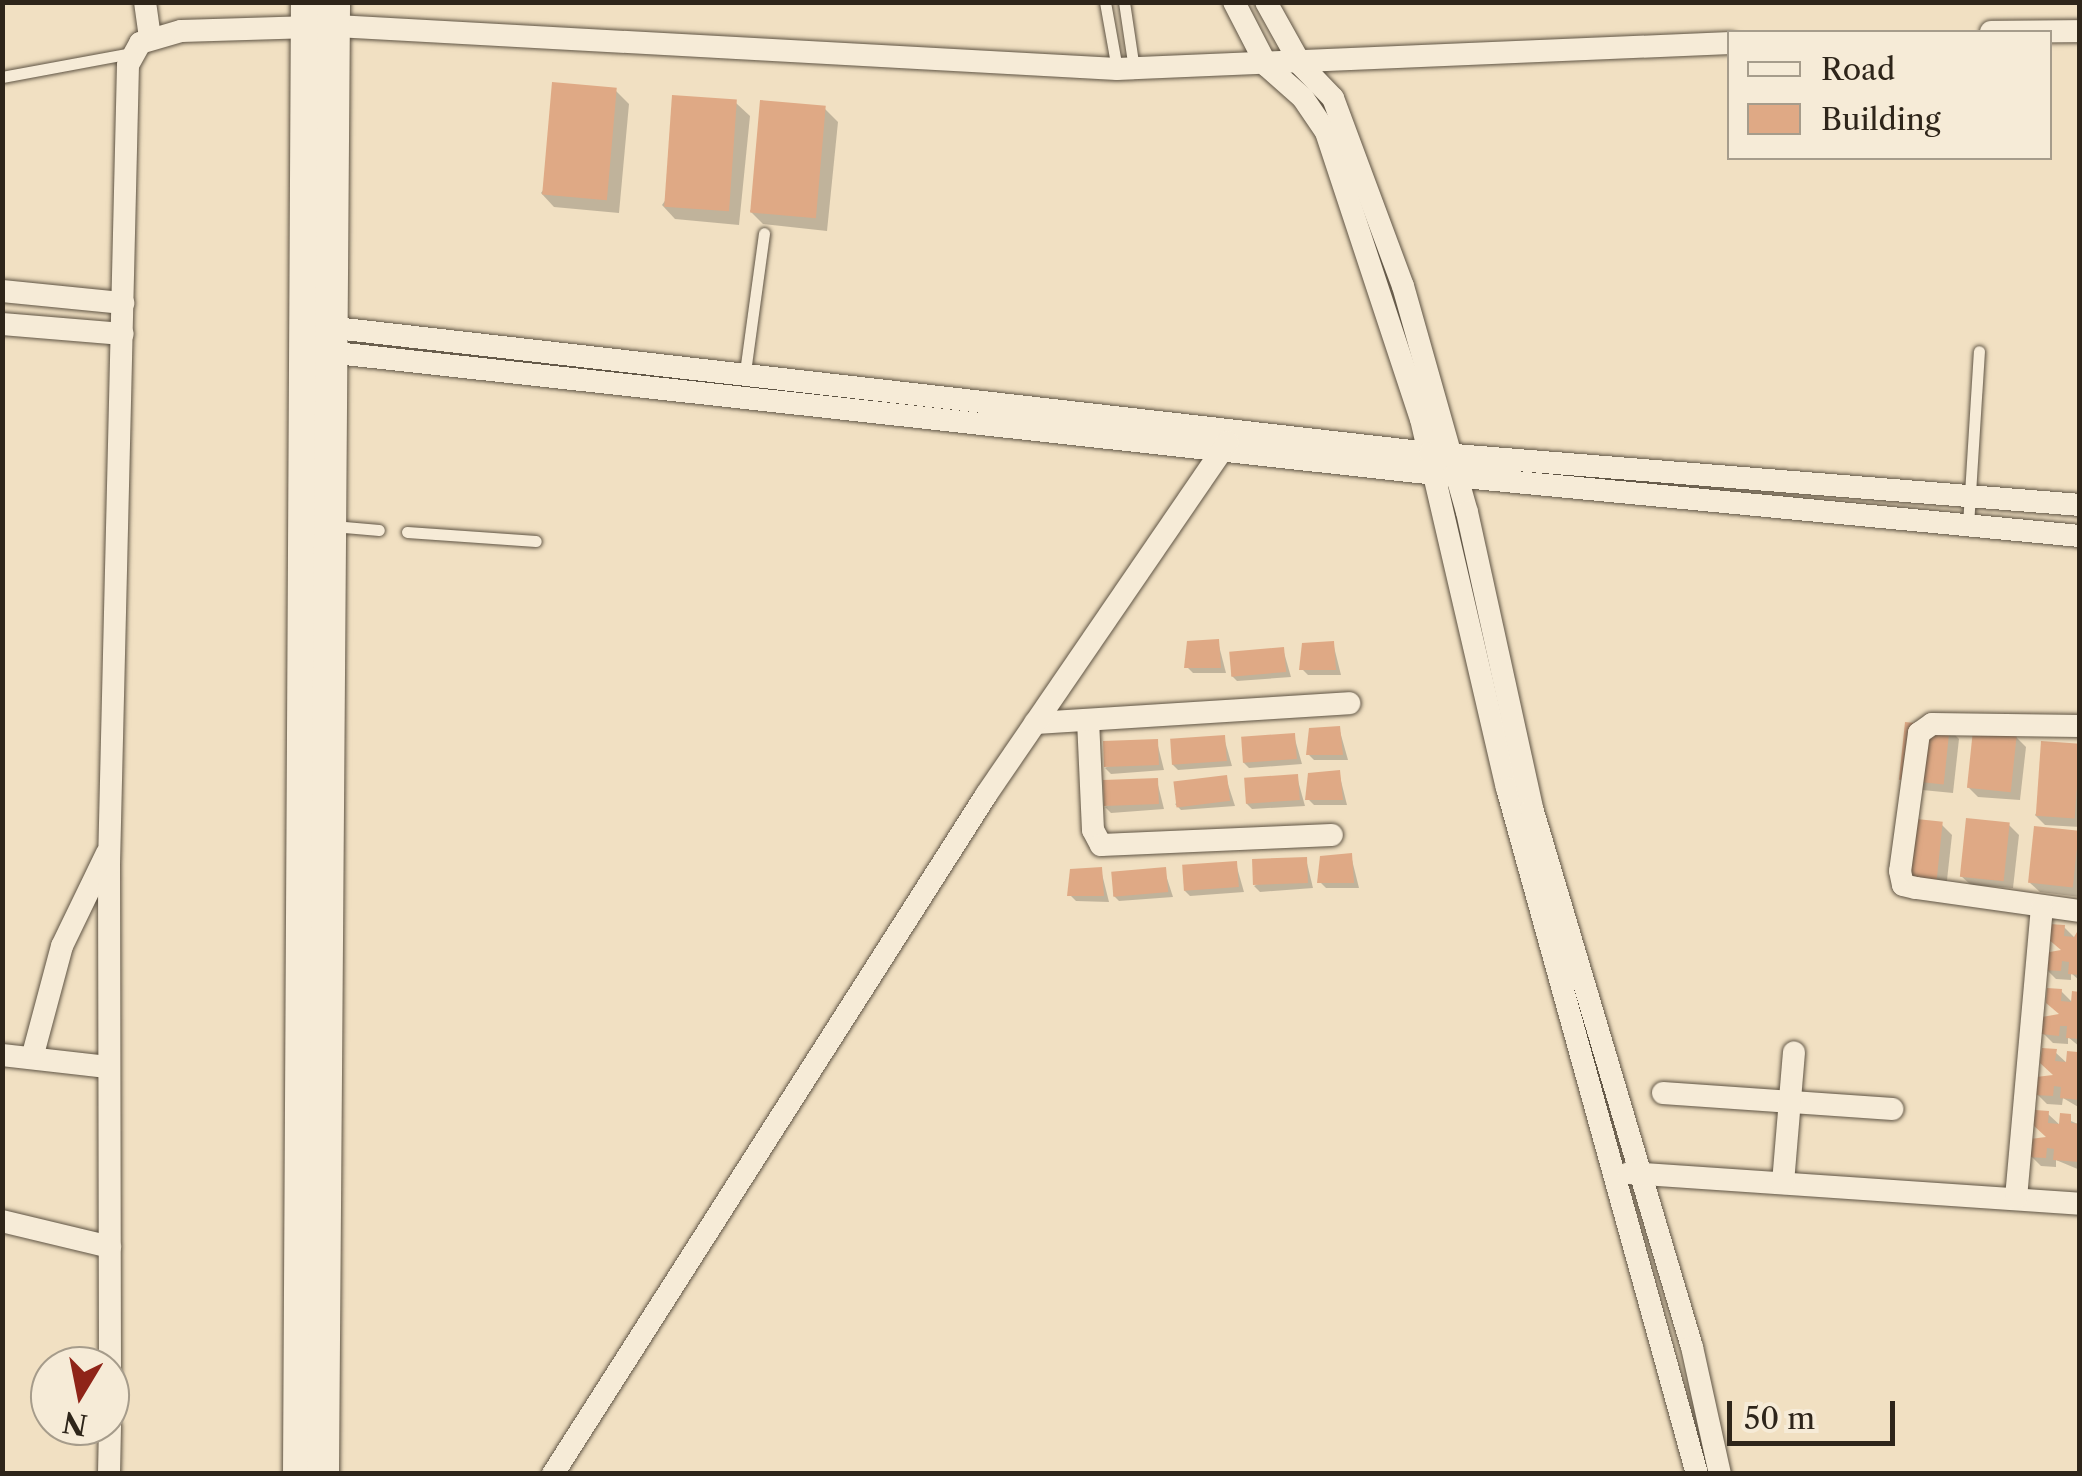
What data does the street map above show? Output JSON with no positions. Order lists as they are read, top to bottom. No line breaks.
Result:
{"legend":["Road","Building"],"scale_bar":"50 m","north":"bottom"}
